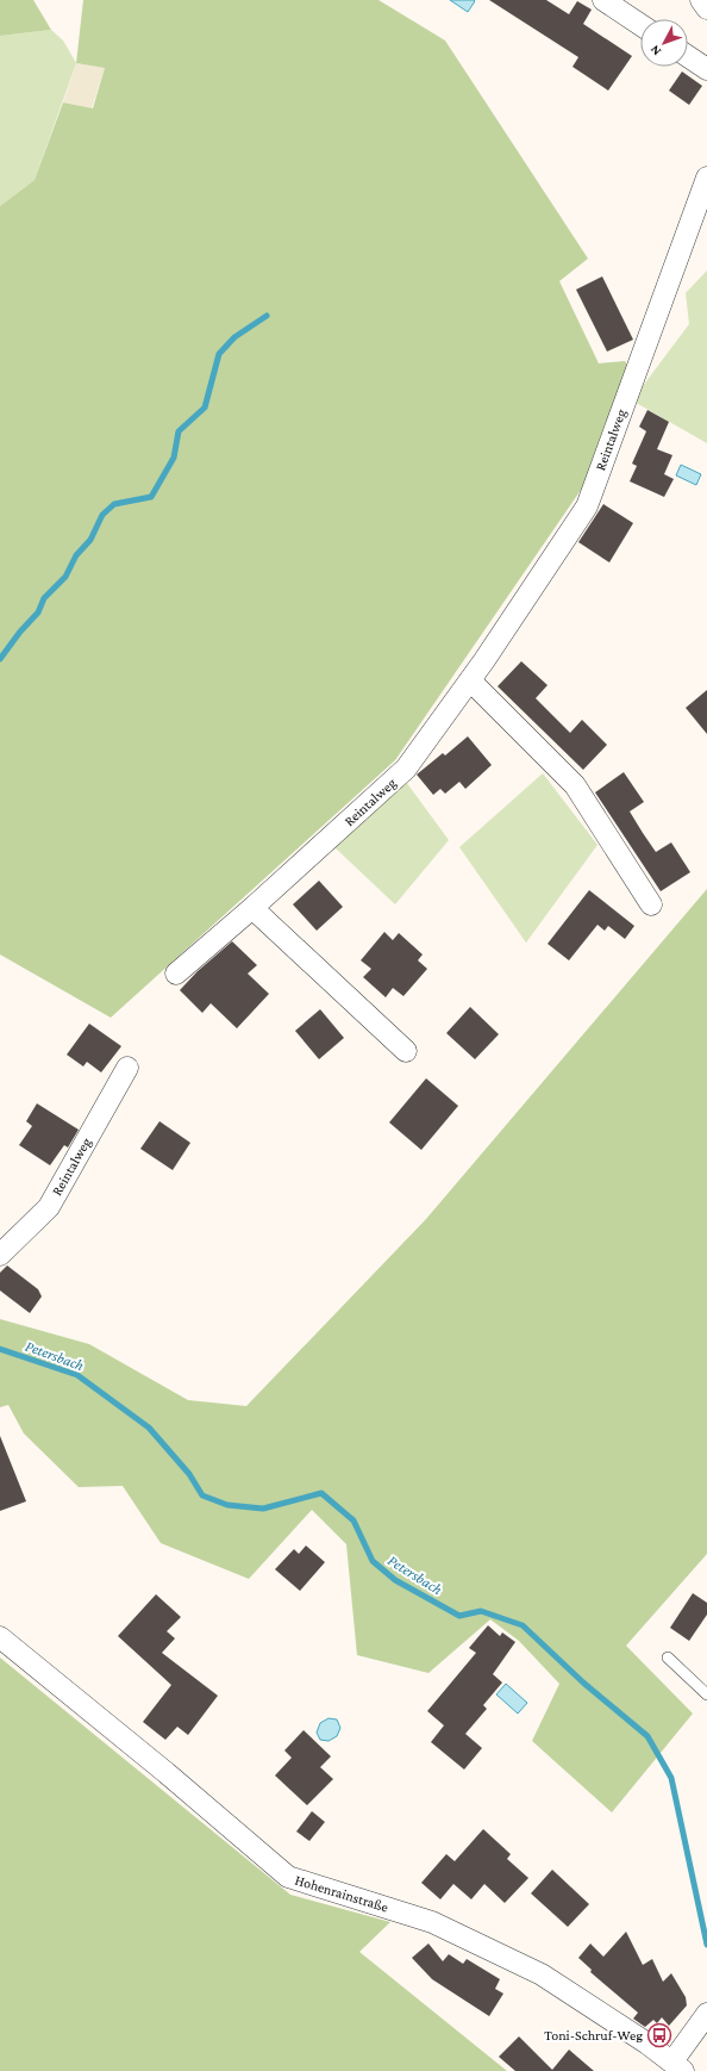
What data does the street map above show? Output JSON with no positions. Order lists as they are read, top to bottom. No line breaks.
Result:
{"streets":{"street":["Reintalweg","Hohenrainstraße"]},"water":["Petersbach"],"places":{"bus stop":["Toni-Schruf-Weg"]},"north":"bottom left"}
